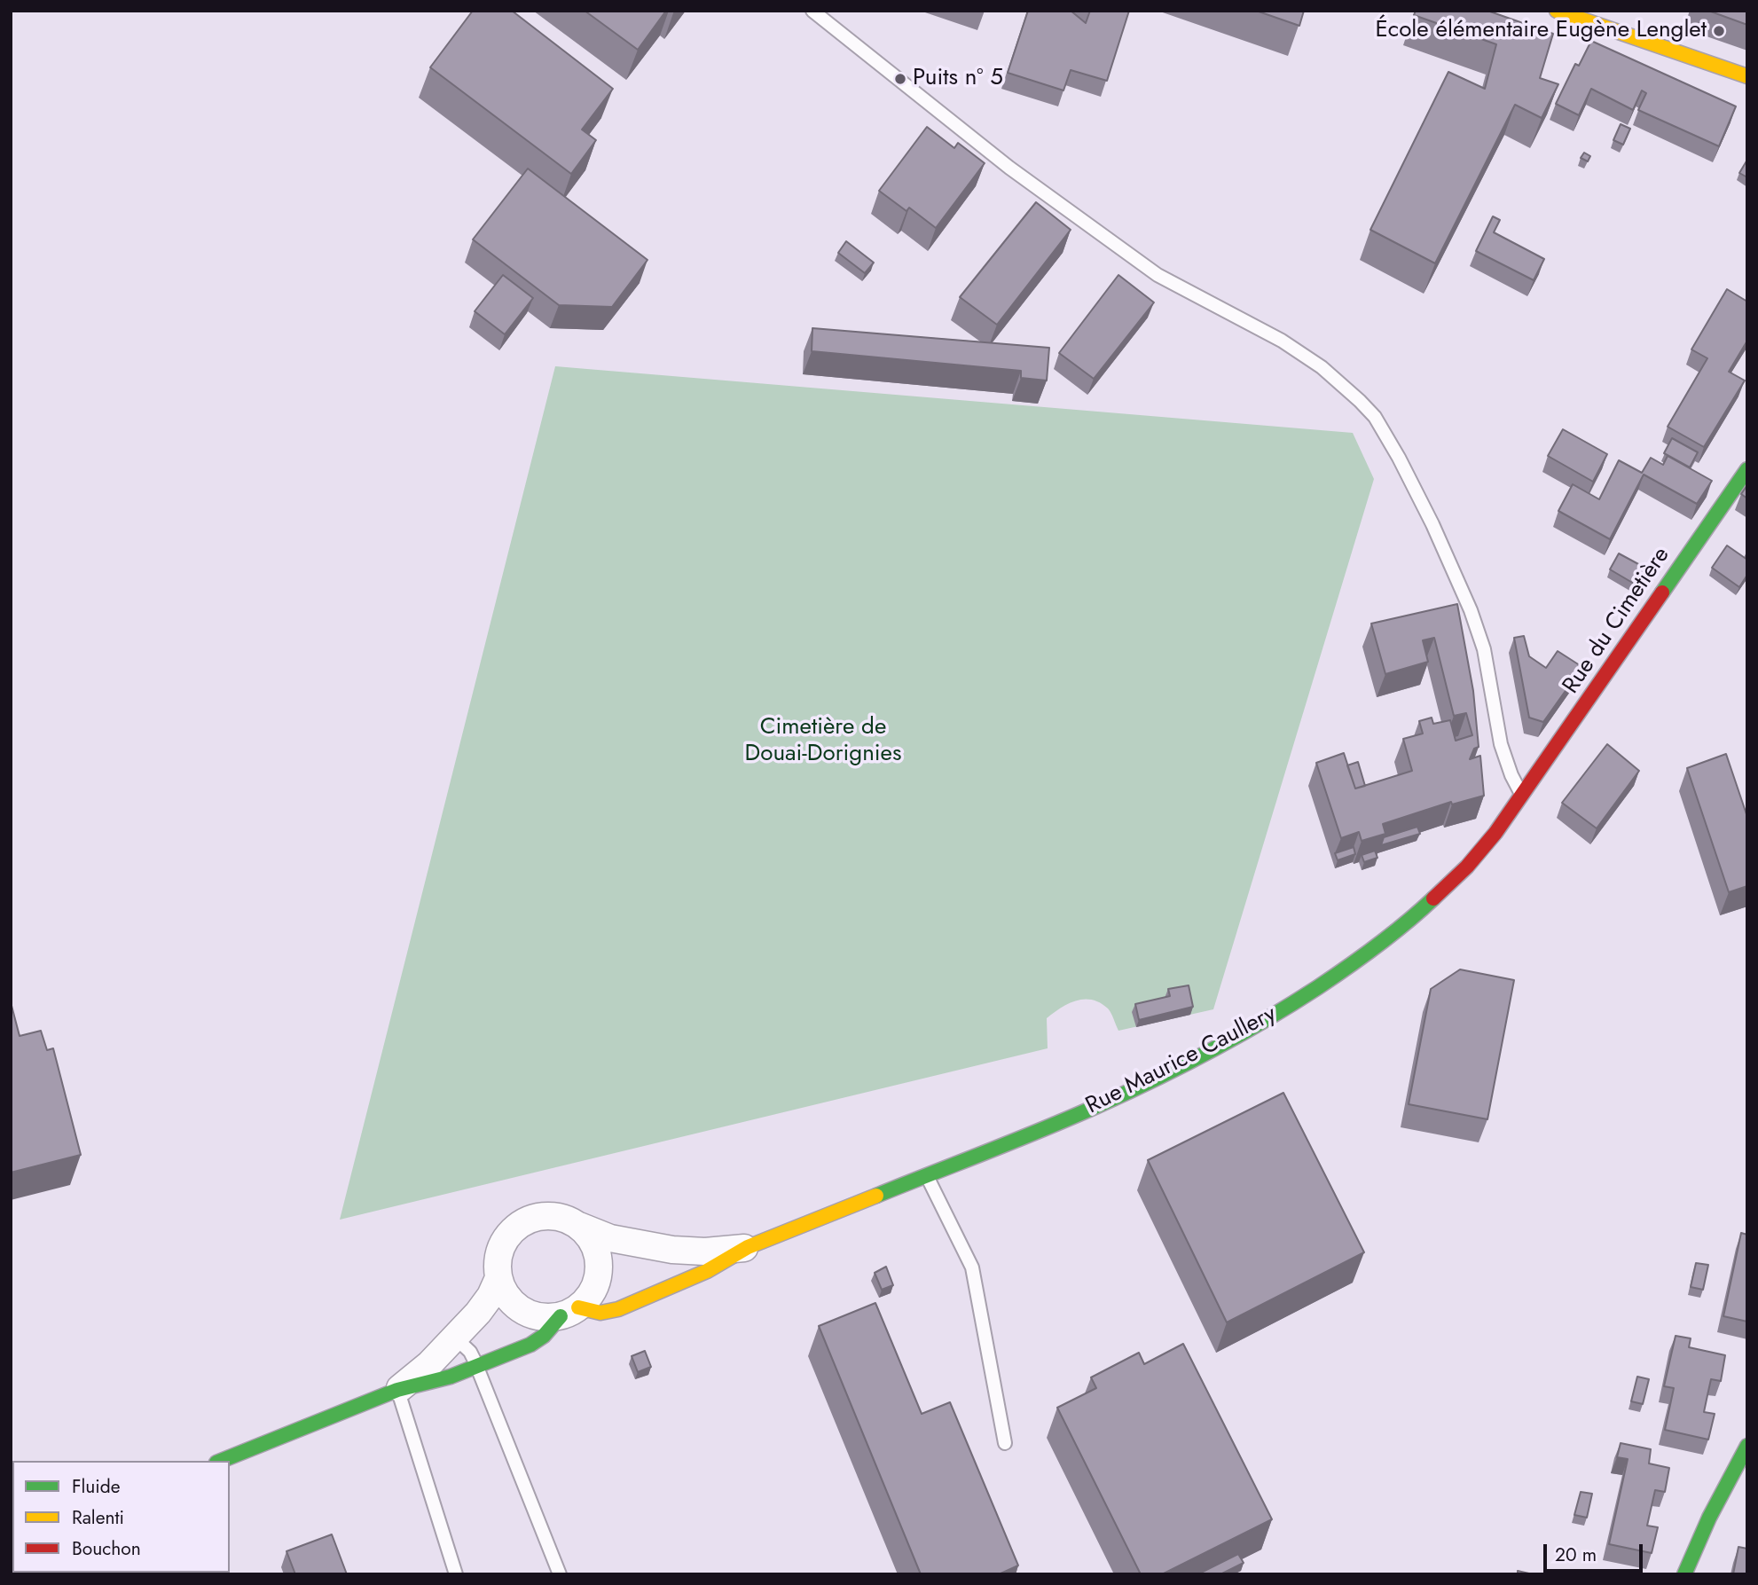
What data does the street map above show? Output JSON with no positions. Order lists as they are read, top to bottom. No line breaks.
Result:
{"streets":{"street":["Rue du Cimetière","Rue Maurice Caullery"]},"crossings":[["Rue du Cimetière","Rue Maurice Caullery"]],"parks":["Cimetière de Douai-Dorignies"],"places":["École élémentaire Eugène Lenglet","Puits n° 5"],"legend":["Fluide","Ralenti","Bouchon"],"scale_bar":"20 m"}
